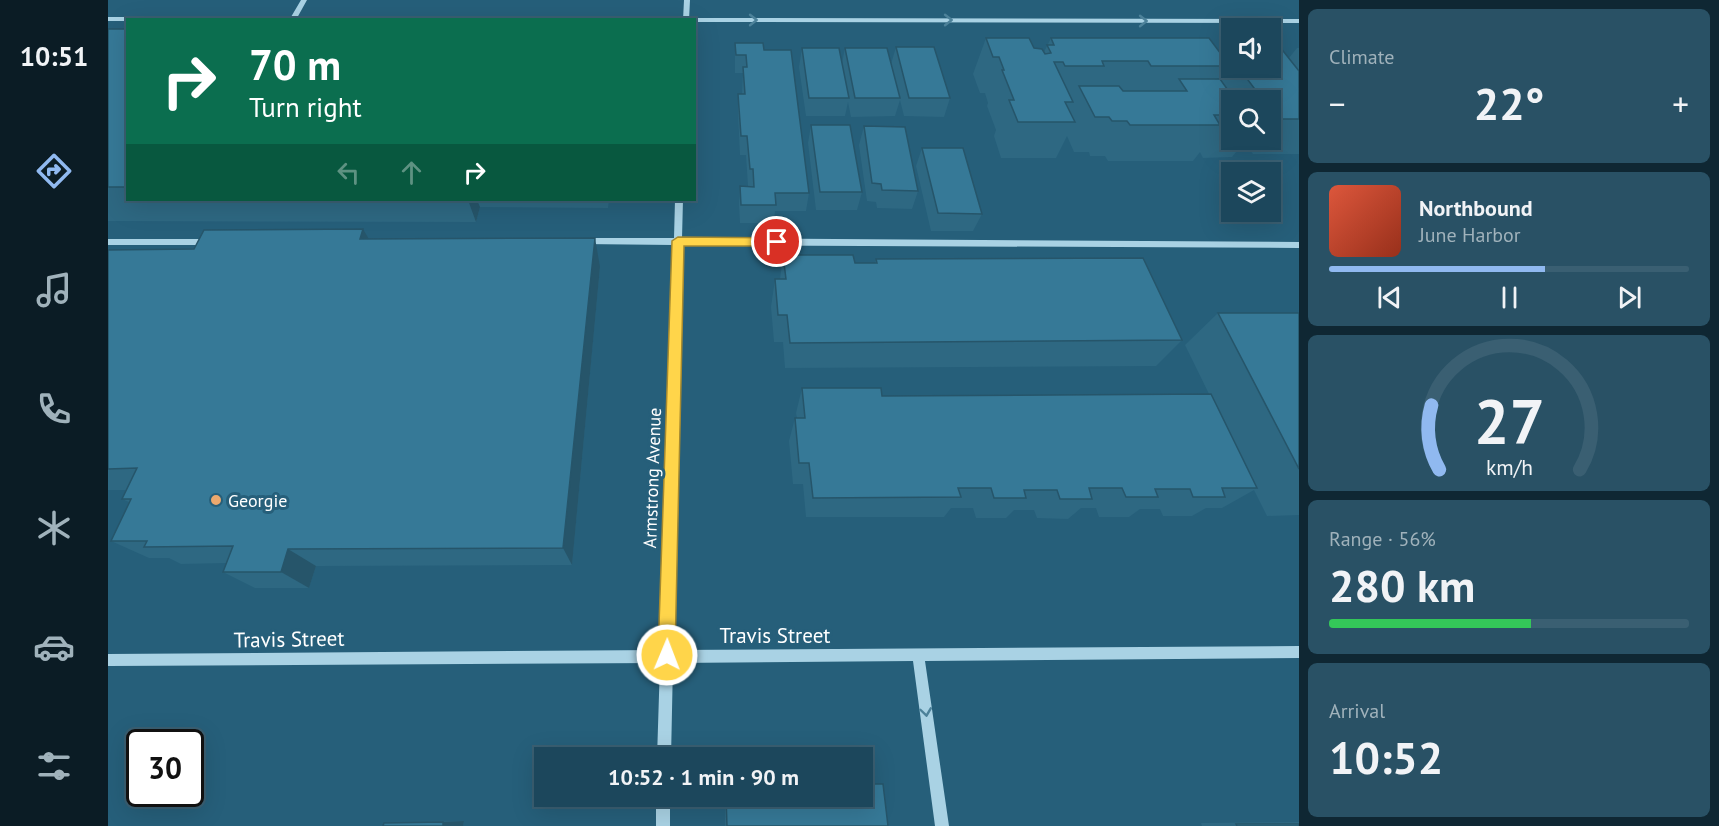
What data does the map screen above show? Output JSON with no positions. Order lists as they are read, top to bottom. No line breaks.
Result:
{"streets":{"street":["Armstrong Avenue","Travis Street"]},"crossings":[["Armstrong Avenue","Travis Street"]],"places":["Georgie"],"page":{"tabs":"10:51","tile":["Climate",["Range · 56%","280 km"],["Arrival","10:52"]],"turn":["70 m","Turn right"],"heat":["−","22°","+"],"song":["Northbound","June Harbor"],"limit":"30","trip":"10:52 · 1 min · 90 m","gauge":["27","km/h"]}}
